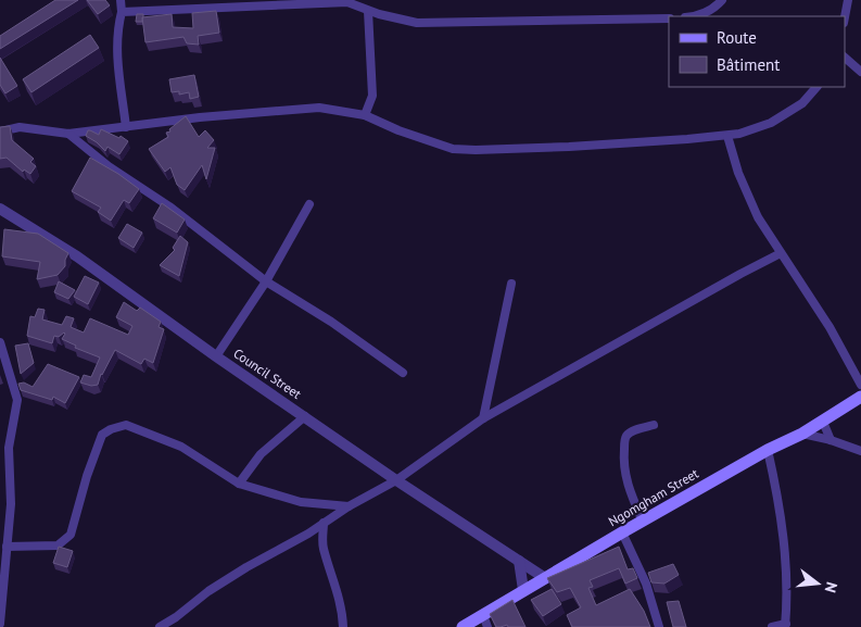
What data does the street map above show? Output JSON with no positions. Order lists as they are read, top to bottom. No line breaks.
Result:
{"streets":{"main road":["Ngomgham Street"],"street":["Council Street"]},"crossings":[["Council Street","Ngomgham Street"]],"legend":["Route","Bâtiment"],"north":"right"}
